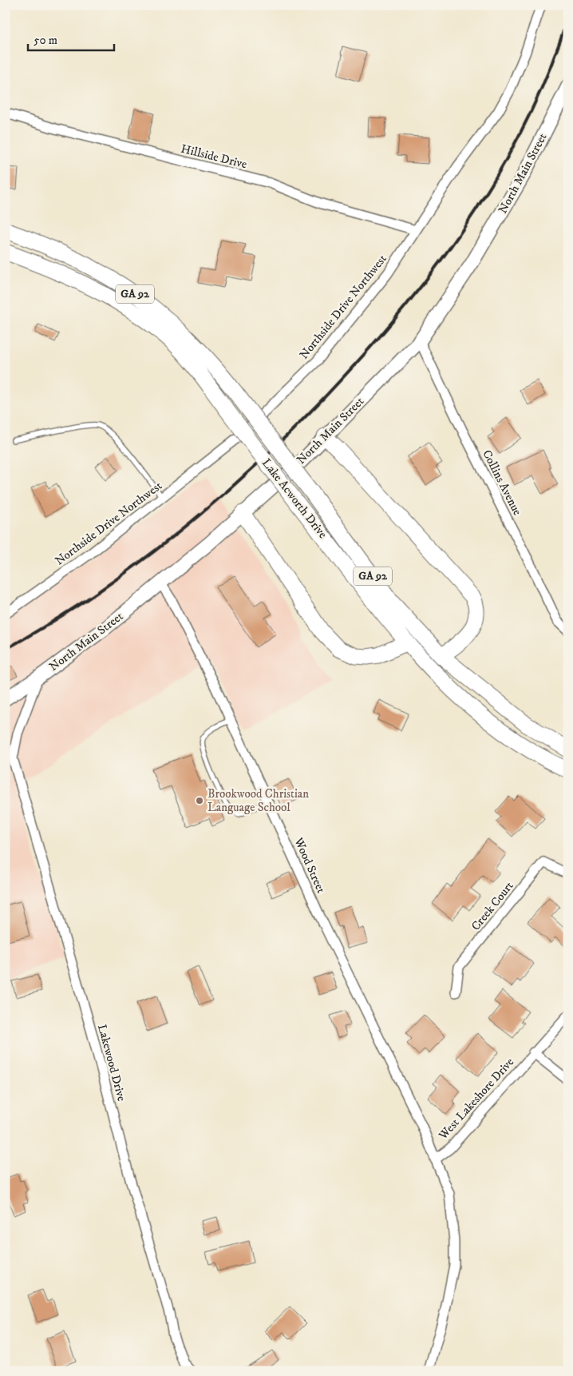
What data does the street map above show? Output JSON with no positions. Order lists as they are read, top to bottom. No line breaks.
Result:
{"streets":{"main road":["North Main Street","GA 92","Lake Acworth Drive"],"street":["Hillside Drive","Northside Drive Northwest","Collins Avenue","Wood Street","Creek Court","Lakewood Drive","West Lakeshore Drive"]},"crossings":[["Hillside Drive","Northside Drive Northwest"],["North Main Street","Collins Avenue"],["North Main Street","Wood Street"],["North Main Street","Lakewood Drive"],["Wood Street","West Lakeshore Drive"]],"places":["Brookwood Christian Language School"],"scale_bar":"50 m"}
